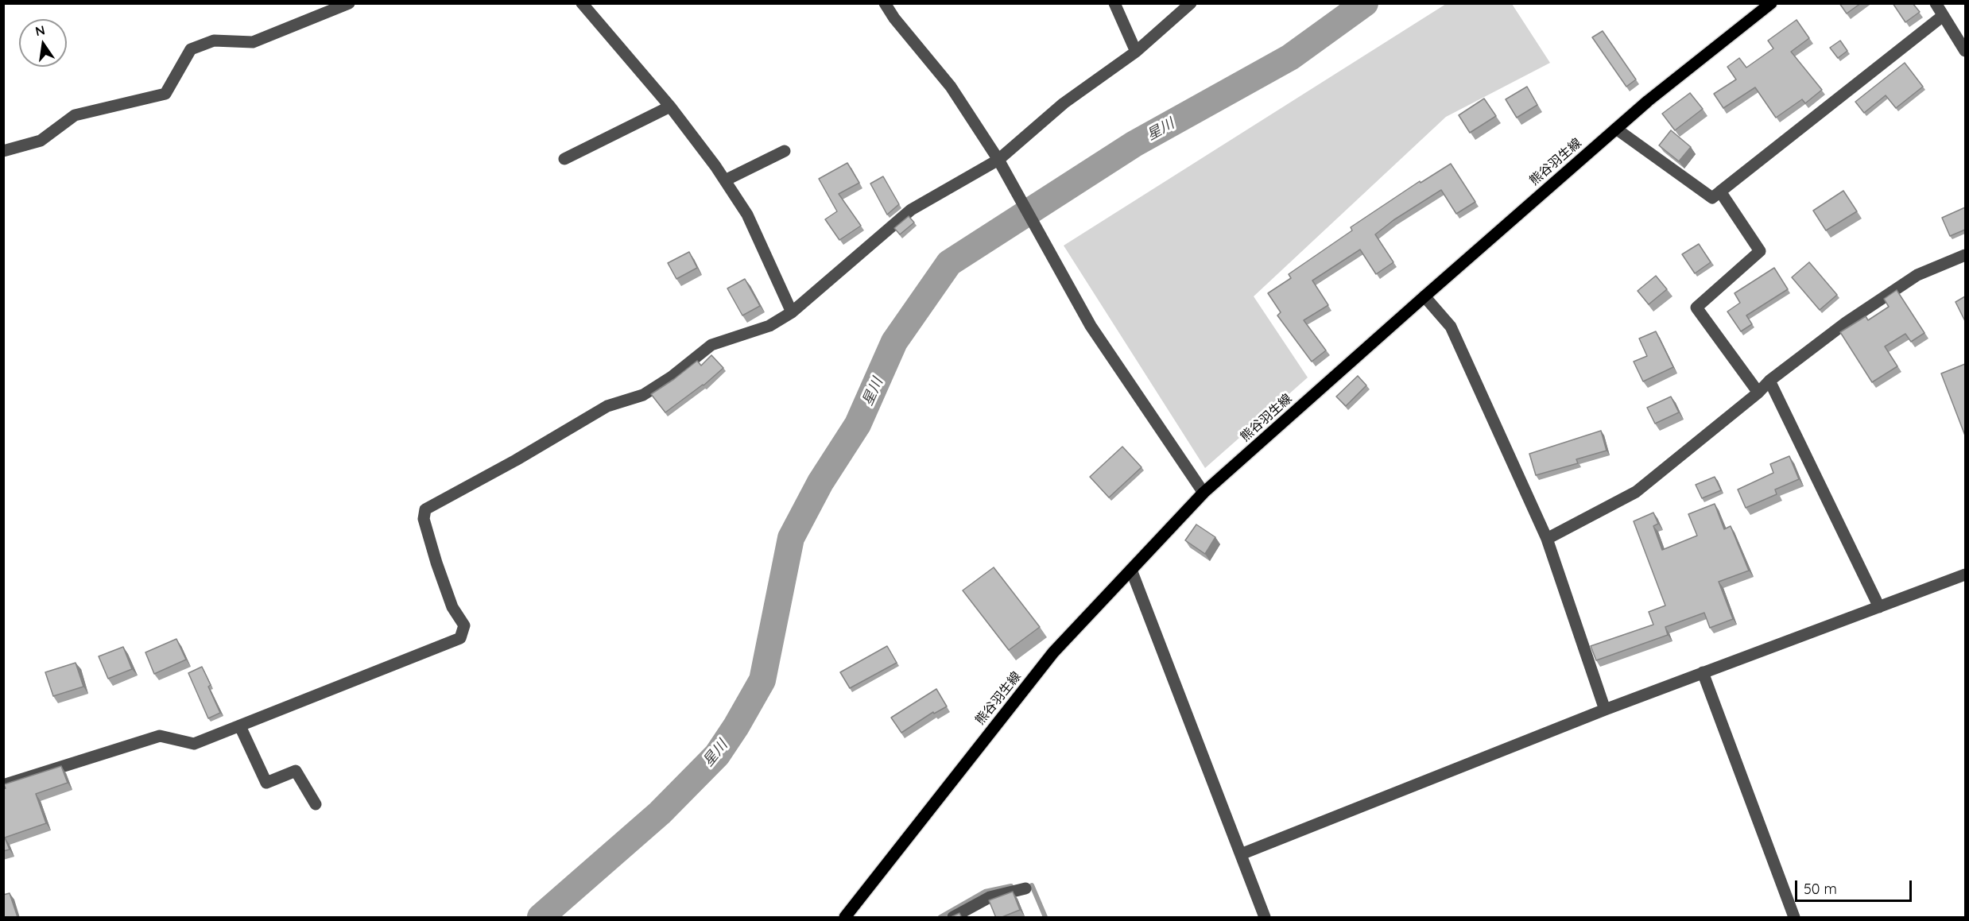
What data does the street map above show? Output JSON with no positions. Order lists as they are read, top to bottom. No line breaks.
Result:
{"streets":{"main road":["熊谷羽生線"]},"water":["星川"],"scale_bar":"50 m","north":"top"}
